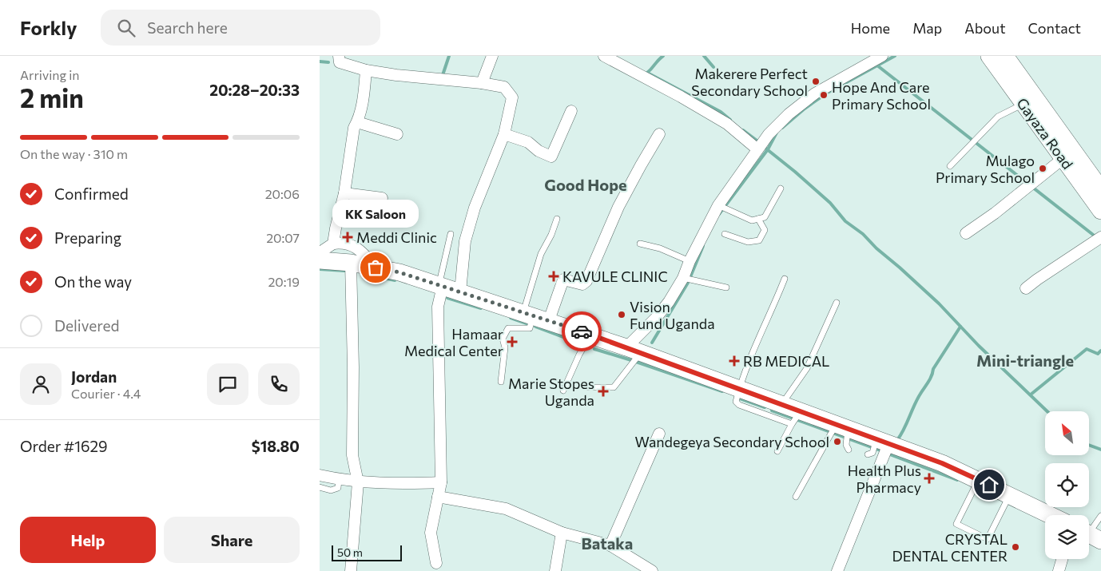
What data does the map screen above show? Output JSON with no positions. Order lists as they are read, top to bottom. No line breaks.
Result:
{"streets":{"main road":["Gayaza Road"]},"districts":["Good Hope","Mini-triangle","Bataka"],"places":{"other":["Makerere Perfect Secondary School","Hope And Care Primary School","Mulago Primary School","KK Saloon","Vision Fund Uganda","Wandegeya Secondary School","CRYSTAL DENTAL CENTER"],"health":["Meddi Clinic","KAVULE CLINIC","Hamaar Medical Center","RB MEDICAL","Marie Stopes Uganda","Health Plus Pharmacy"]},"scale_bar":"50 m","north":"top left","page":{"header":"Forkly","search":"Search here","nav":["Home","Map","About","Contact"],"heading":["2 min","Arriving in","20:28–20:33"],"panel":["Jordan","Courier · 4.4","Order #1629","$18.80"],"bar":"On the way · 310 m","list":[["Confirmed","20:06"],["Preparing","20:07"],["On the way","20:19"],"Delivered"],"bubble":"KK Saloon","buttons":["Help","Share"],"scale":"50 m"}}
